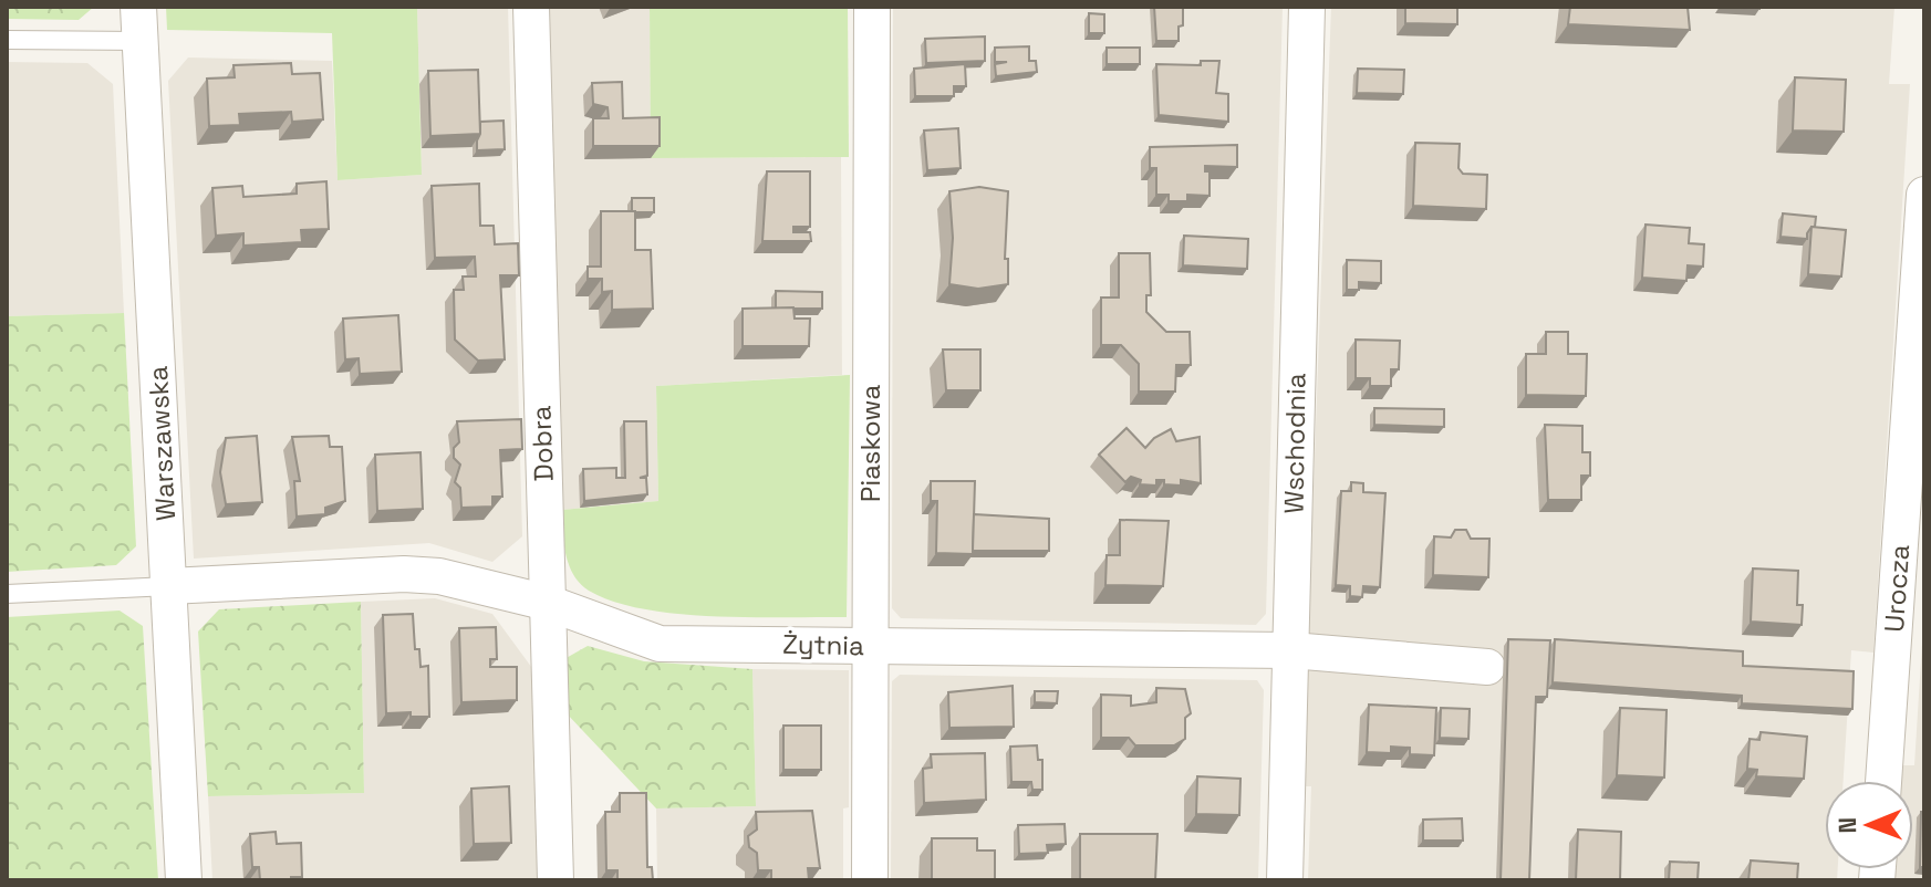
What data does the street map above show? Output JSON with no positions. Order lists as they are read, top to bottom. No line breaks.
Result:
{"streets":{"street":["Warszawska","Dobra","Piaskowa","Wschodnia","Urocza","Żytnia"]},"crossings":[["Warszawska","Żytnia"],["Dobra","Żytnia"],["Piaskowa","Żytnia"],["Wschodnia","Żytnia"]],"north":"left"}
